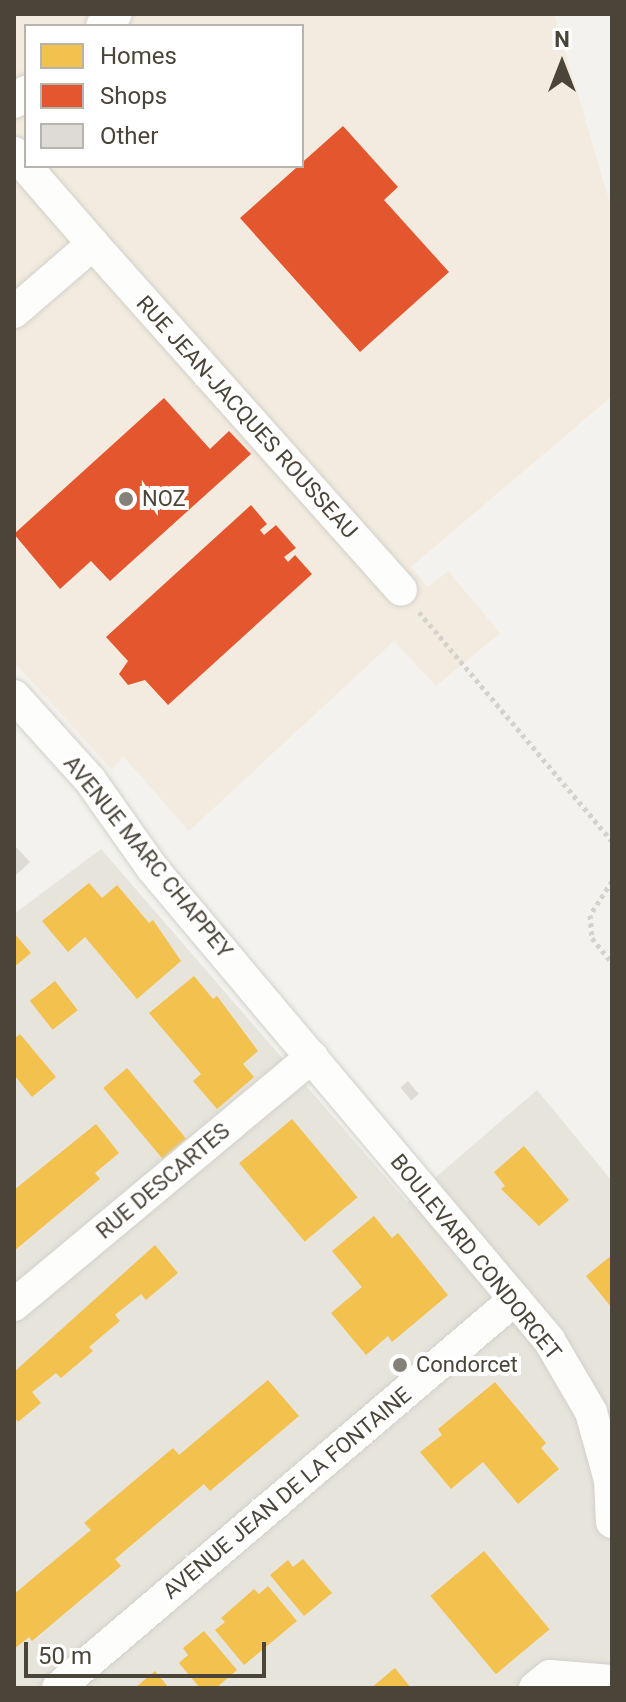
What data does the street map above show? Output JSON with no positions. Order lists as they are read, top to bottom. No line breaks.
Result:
{"streets":{"street":["RUE JEAN-JACQUES ROUSSEAU","AVENUE MARC CHAPPEY","RUE DESCARTES","BOULEVARD CONDORCET","AVENUE JEAN DE LA FONTAINE"]},"crossings":[["AVENUE MARC CHAPPEY","RUE DESCARTES"],["AVENUE MARC CHAPPEY","BOULEVARD CONDORCET"],["RUE DESCARTES","BOULEVARD CONDORCET"],["BOULEVARD CONDORCET","AVENUE JEAN DE LA FONTAINE"]],"places":["NOZ","Condorcet"],"legend":["Homes","Shops","Other"],"scale_bar":"50 m","north":"top"}
